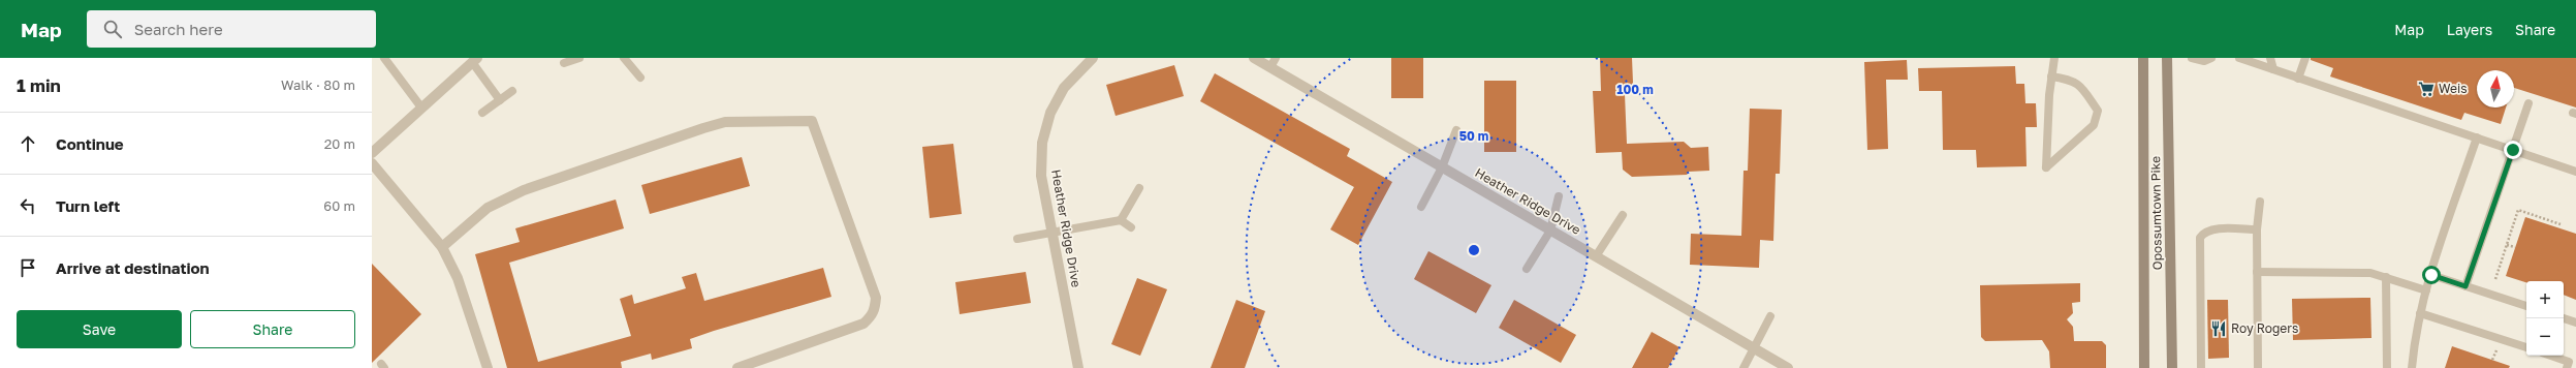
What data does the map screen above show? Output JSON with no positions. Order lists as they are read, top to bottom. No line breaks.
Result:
{"streets":{"main road":["Opossumtown Pike"],"street":["Heather Ridge Drive"]},"places":{"supermarket":["Weis"],"restaurant":["Roy Rogers"]},"north":"top","page":{"header":"Map","search":"Search here","nav":["Map","Layers","Share"],"heading":["1 min","Walk · 80 m"],"list":[["Continue","20 m"],["Turn left","60 m"],"Arrive at destination"],"map_buttons":["+","−"],"buttons":["Save","Share"]},"rings":["100 m","50 m"]}
